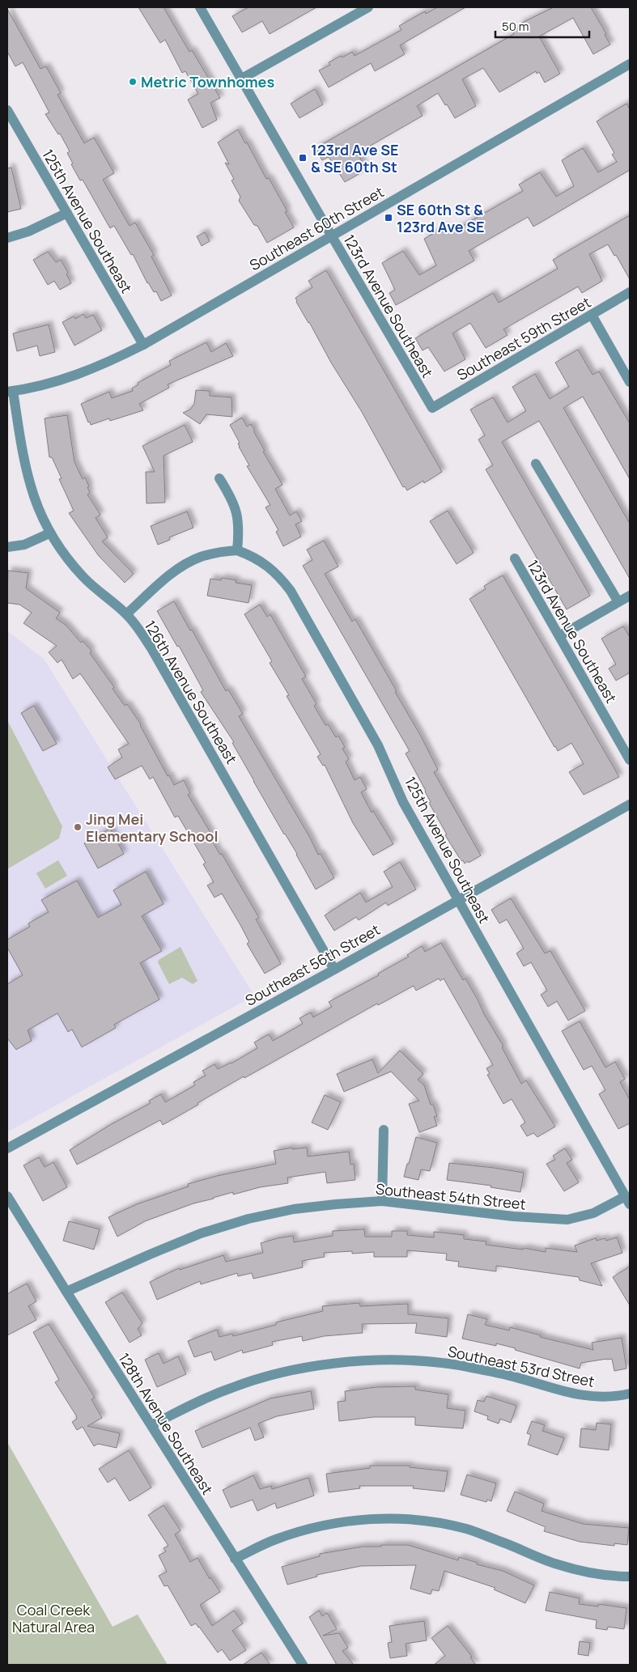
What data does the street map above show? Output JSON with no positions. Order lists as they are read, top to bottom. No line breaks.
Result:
{"streets":{"street":["125th Avenue Southeast","Southeast 60th Street","123rd Avenue Southeast","Southeast 59th Street","126th Avenue Southeast","Southeast 56th Street","Southeast 54th Street","Southeast 53rd Street","128th Avenue Southeast"]},"crossings":[["125th Avenue Southeast","Southeast 60th Street"],["125th Avenue Southeast","Southeast 56th Street"],["125th Avenue Southeast","Southeast 54th Street"],["Southeast 60th Street","123rd Avenue Southeast"],["Southeast 60th Street","126th Avenue Southeast"],["123rd Avenue Southeast","Southeast 59th Street"],["126th Avenue Southeast","Southeast 56th Street"],["Southeast 54th Street","128th Avenue Southeast"],["Southeast 53rd Street","128th Avenue Southeast"]],"parks":["Coal Creek Natural Area"],"places":{"other":["Metric Townhomes","Jing Mei Elementary School"],"transit":["123rd Ave SE & SE 60th St","SE 60th St & 123rd Ave SE"]},"scale_bar":"50 m"}
